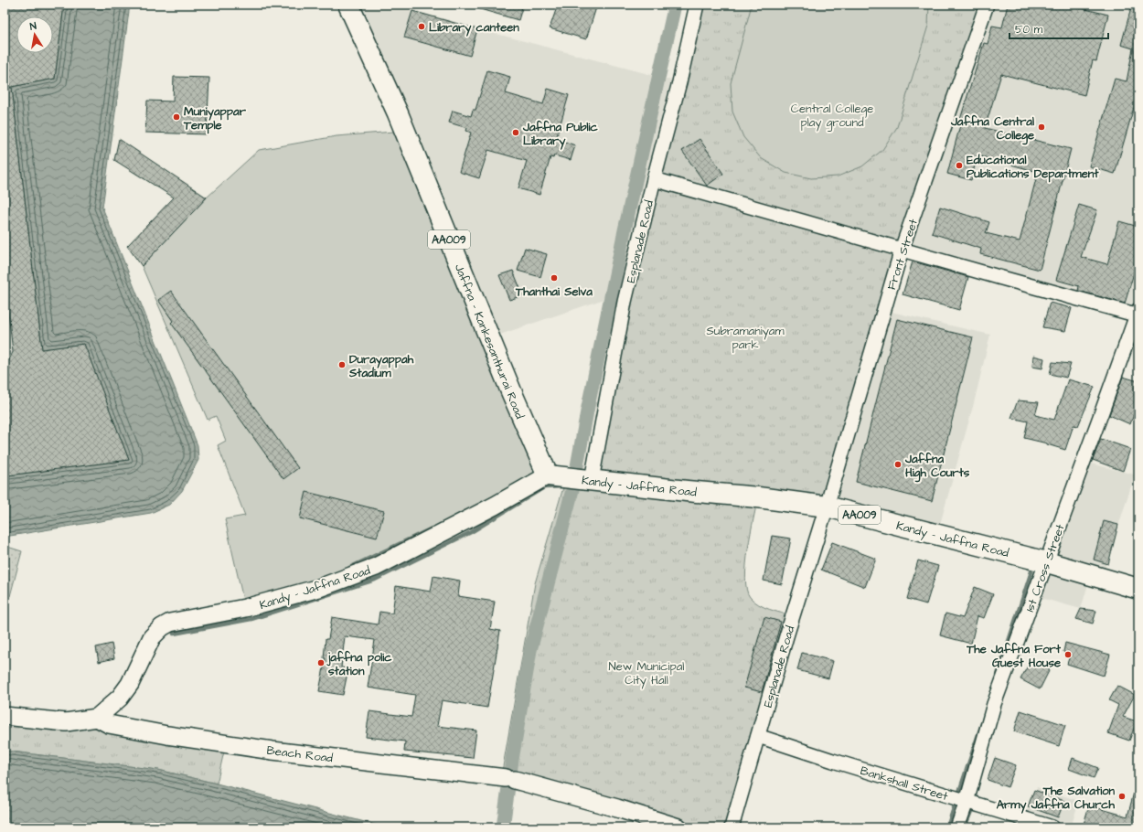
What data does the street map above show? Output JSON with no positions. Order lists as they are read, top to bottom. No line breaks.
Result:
{"streets":{"highway":["AA009","Jaffna - Kankesanthurai Road","Kandy - Jaffna Road"],"main road":["Beach Road"],"street":["Esplanade Road","Front Street","1st Cross Street","Bankshall Street"]},"crossings":[["Esplanade Road","Front Street"],["Esplanade Road","Kandy - Jaffna Road"],["Esplanade Road","Bankshall Street"],["Front Street","Kandy - Jaffna Road"],["Jaffna - Kankesanthurai Road","Kandy - Jaffna Road"],["Kandy - Jaffna Road","1st Cross Street"],["Kandy - Jaffna Road","Beach Road"],["1st Cross Street","Bankshall Street"]],"parks":["Central College play ground","Subramaniyam park","New Municipal City Hall"],"places":["Library canteen","Muniyappar Temple","Jaffna Central College","Jaffna Public Library","Educational Publications Department","Thanthai Selva","Durayappah Stadium","Jaffna High Courts","The Jaffna Fort Guest House","jaffna polic station","The Salvation Army Jaffna Church"],"scale_bar":"50 m","north":"top"}
